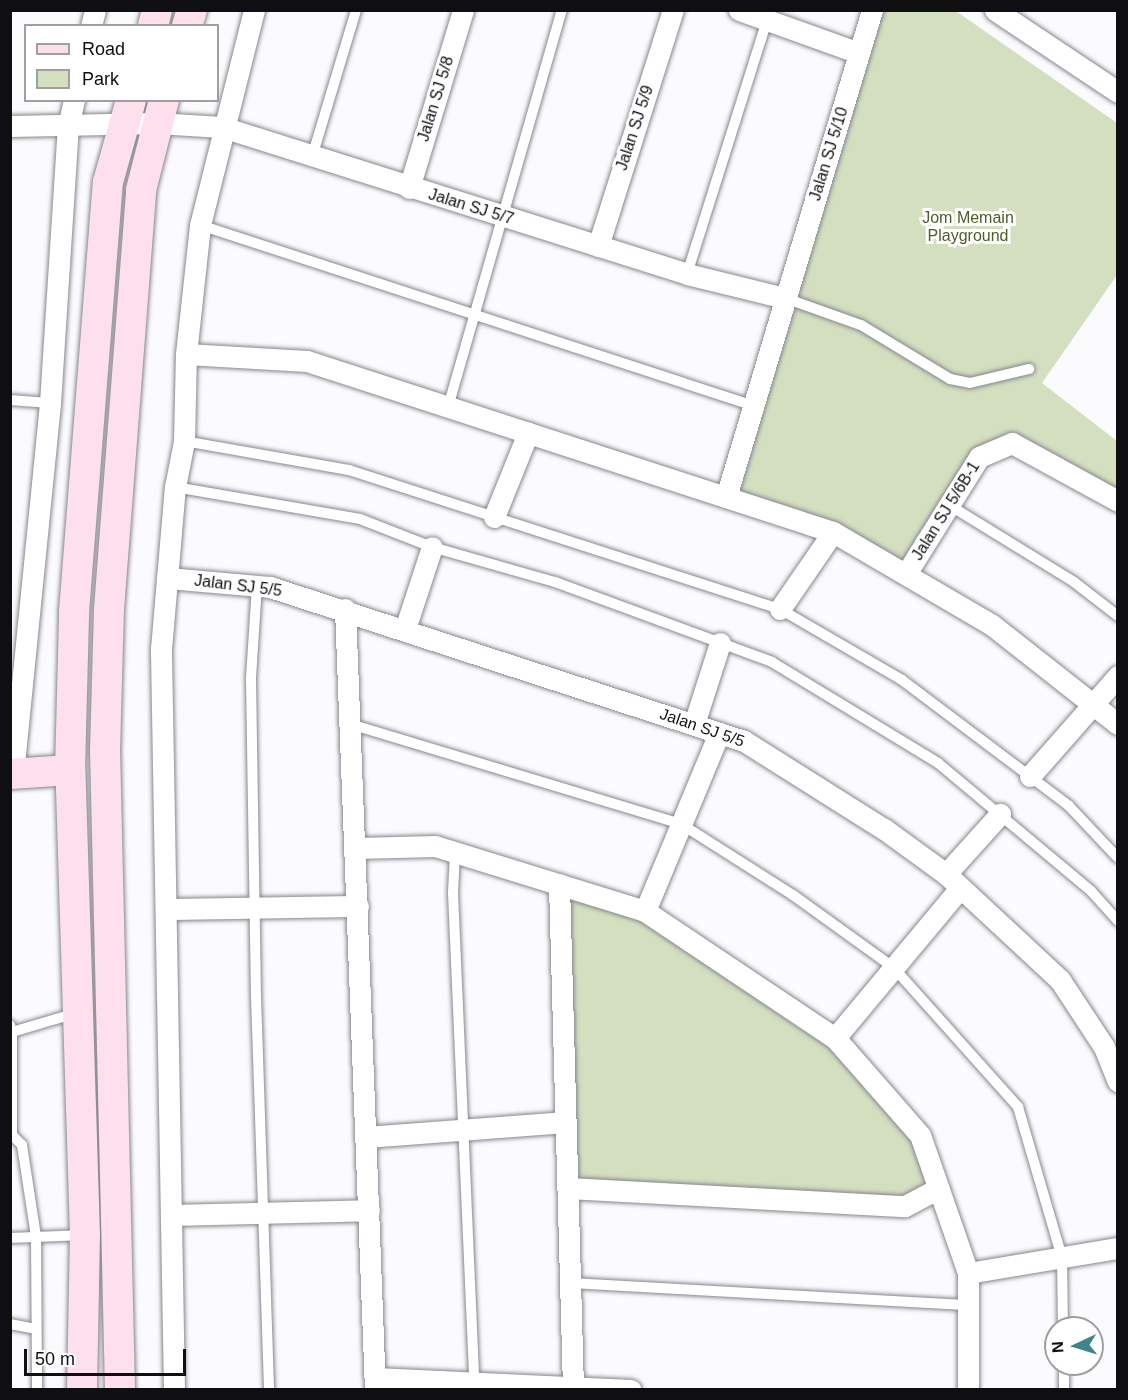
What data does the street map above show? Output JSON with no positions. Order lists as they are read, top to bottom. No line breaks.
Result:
{"streets":{"street":["Jalan SJ 5/8","Jalan SJ 5/9","Jalan SJ 5/10","Jalan SJ 5/7","Jalan SJ 5/6B-1","Jalan SJ 5/5"]},"crossings":[["Jalan SJ 5/8","Jalan SJ 5/7"],["Jalan SJ 5/9","Jalan SJ 5/7"],["Jalan SJ 5/10","Jalan SJ 5/7"]],"parks":["Jom Memain Playground"],"legend":["Road","Park"],"scale_bar":"50 m","north":"left"}
